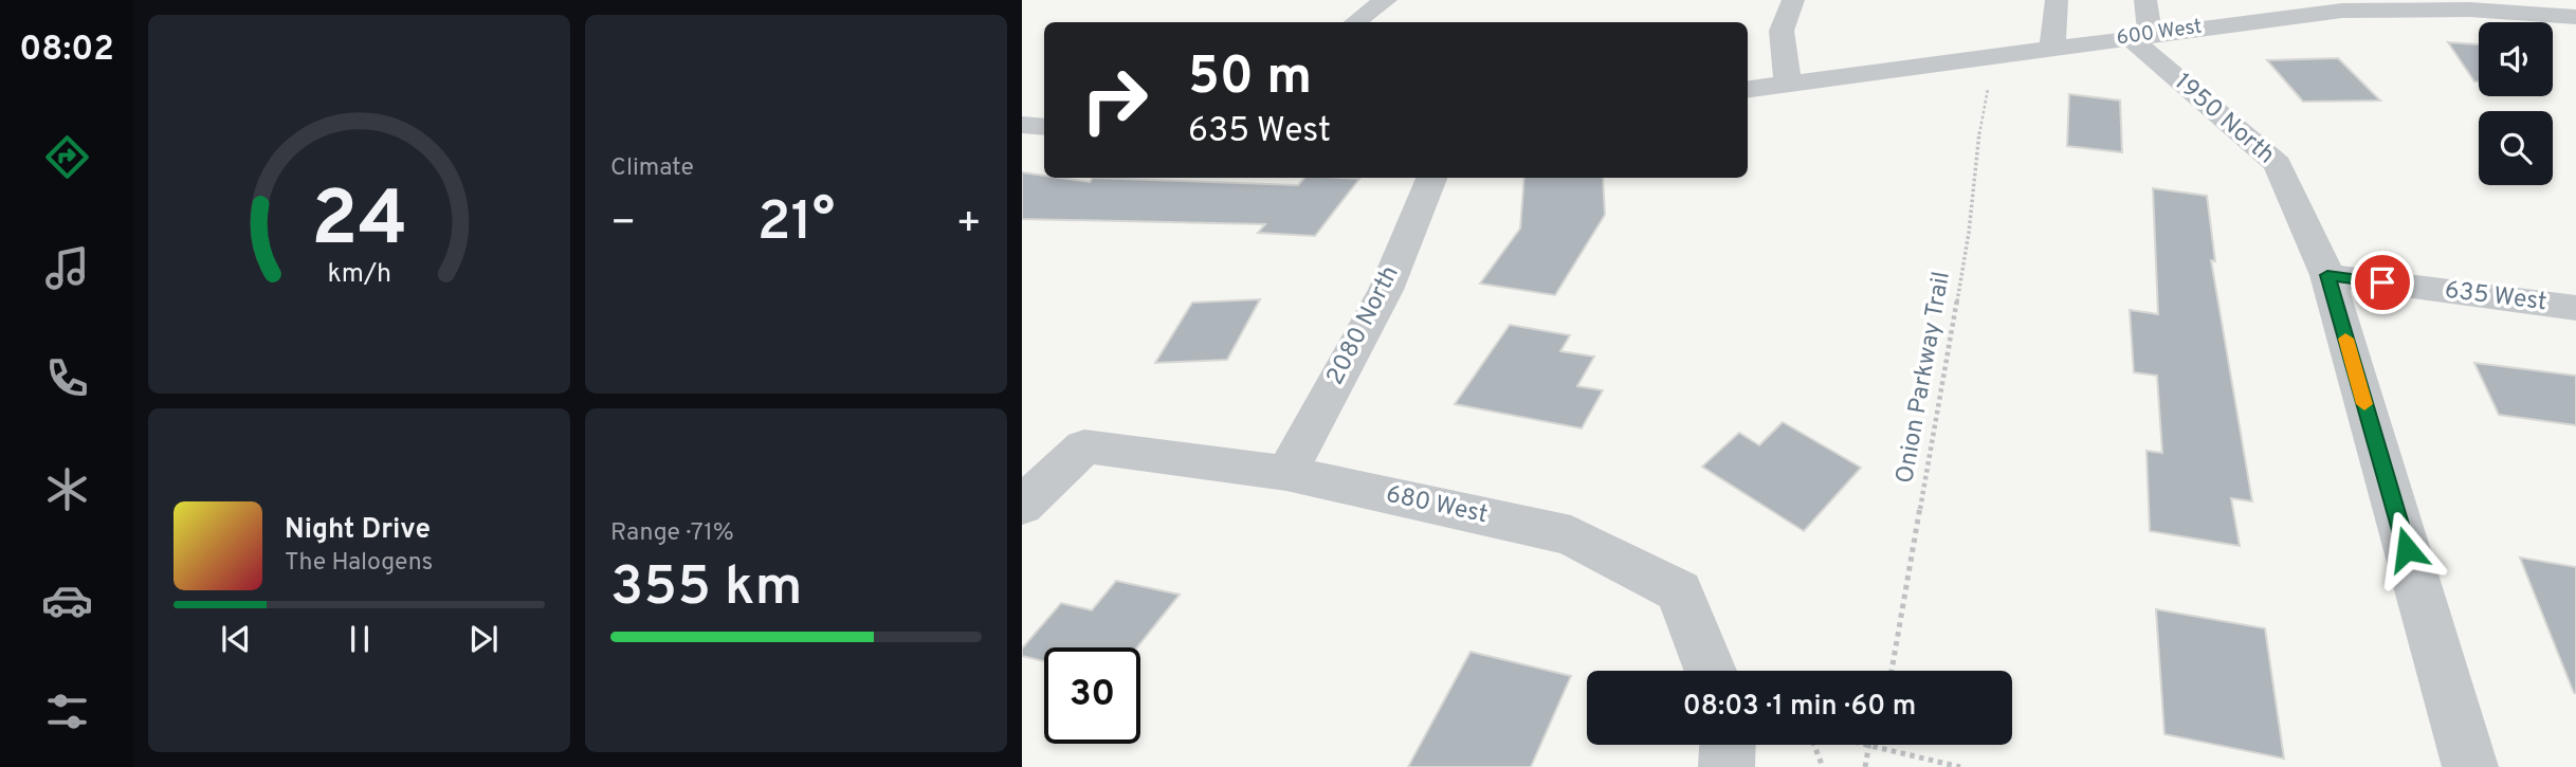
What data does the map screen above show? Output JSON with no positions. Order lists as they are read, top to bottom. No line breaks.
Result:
{"streets":{"street":["600 West","1950 North","635 West","2080 North","680 West"],"path":["Onion Parkway Trail"]},"crossings":[["600 West","1950 North"],["1950 North","635 West"],["2080 North","680 West"]],"page":{"tabs":"08:02","tile":["Climate",["Range · 71%","355 km"]],"turn":["50 m","635 West"],"heat":["−","21°","+"],"song":["Night Drive","The Halogens"],"limit":"30","trip":"08:03 · 1 min · 60 m","gauge":["24","km/h"]}}
